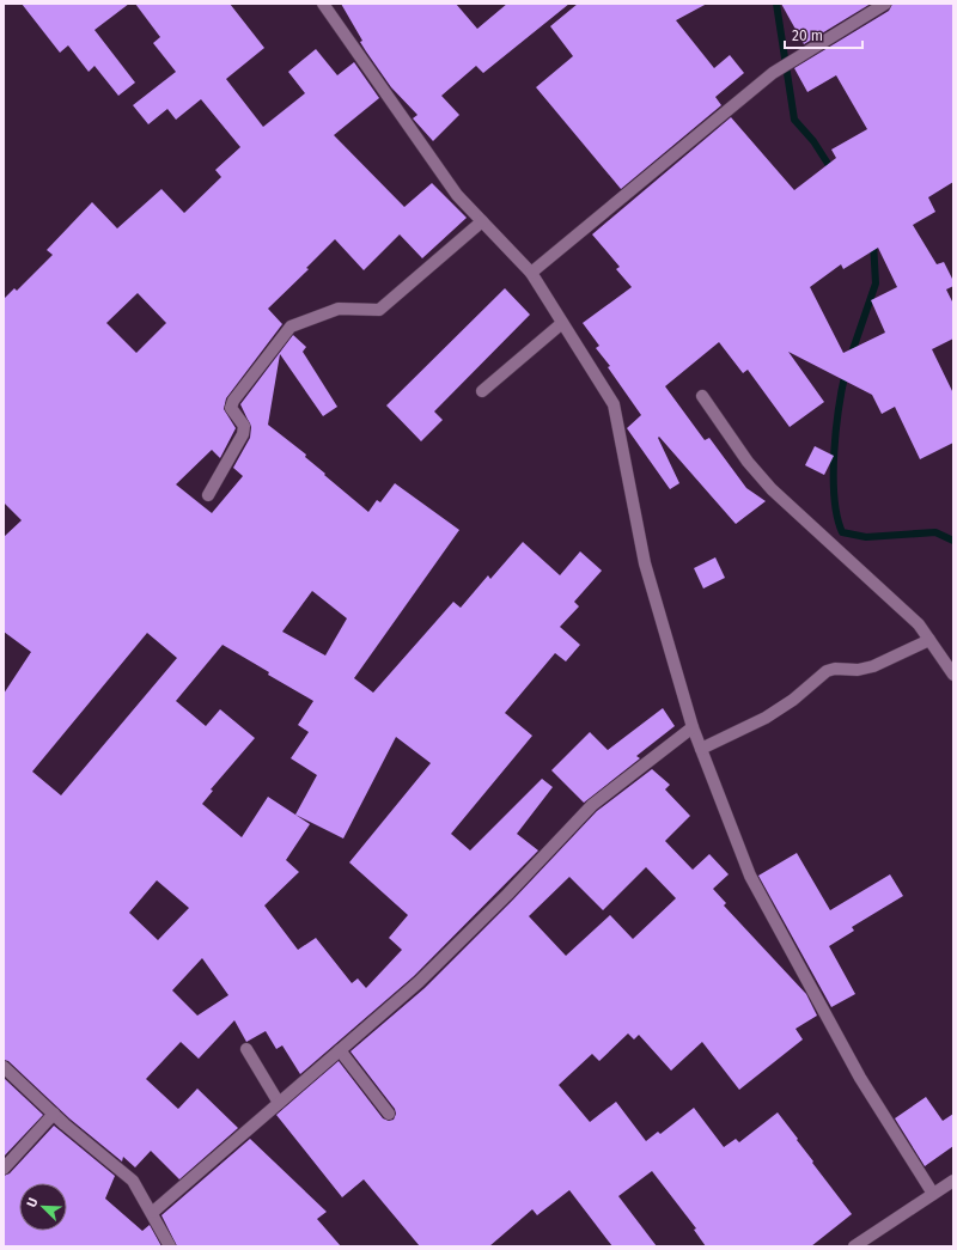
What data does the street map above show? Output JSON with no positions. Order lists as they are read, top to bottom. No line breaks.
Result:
{"scale_bar":"20 m","north":"top left"}
